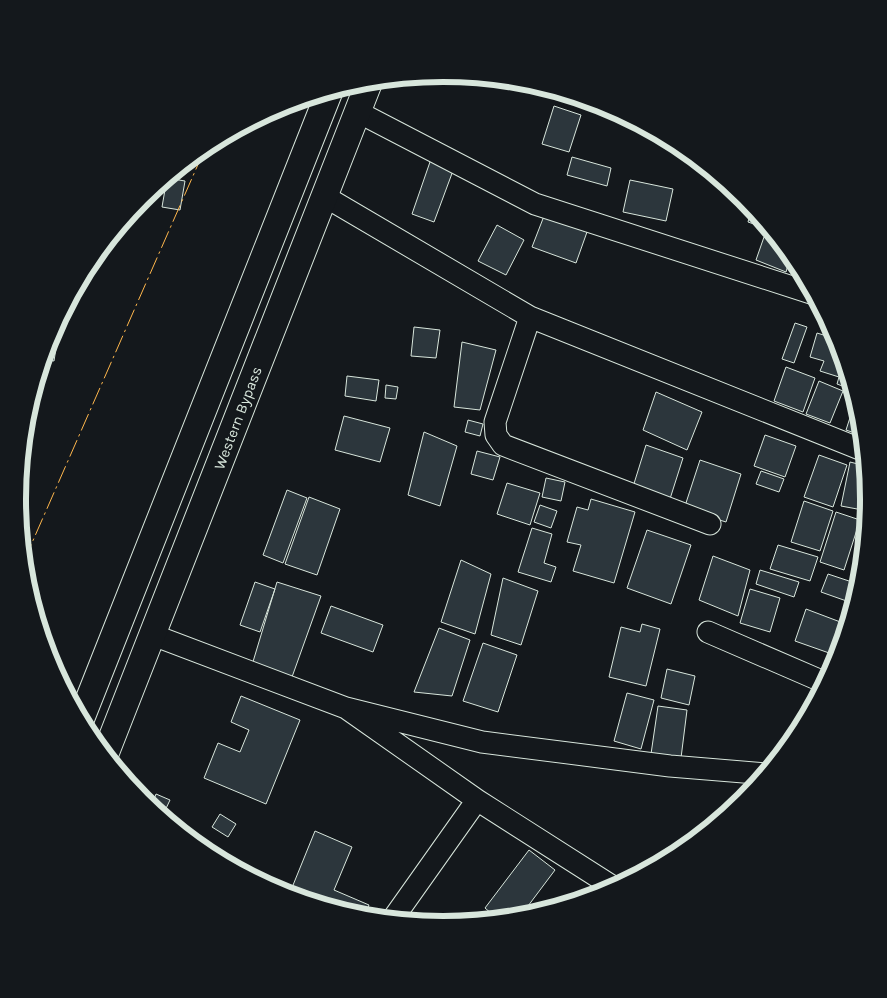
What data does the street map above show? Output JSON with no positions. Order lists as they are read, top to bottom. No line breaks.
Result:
{"streets":{"main road":["Western Bypass"]}}
